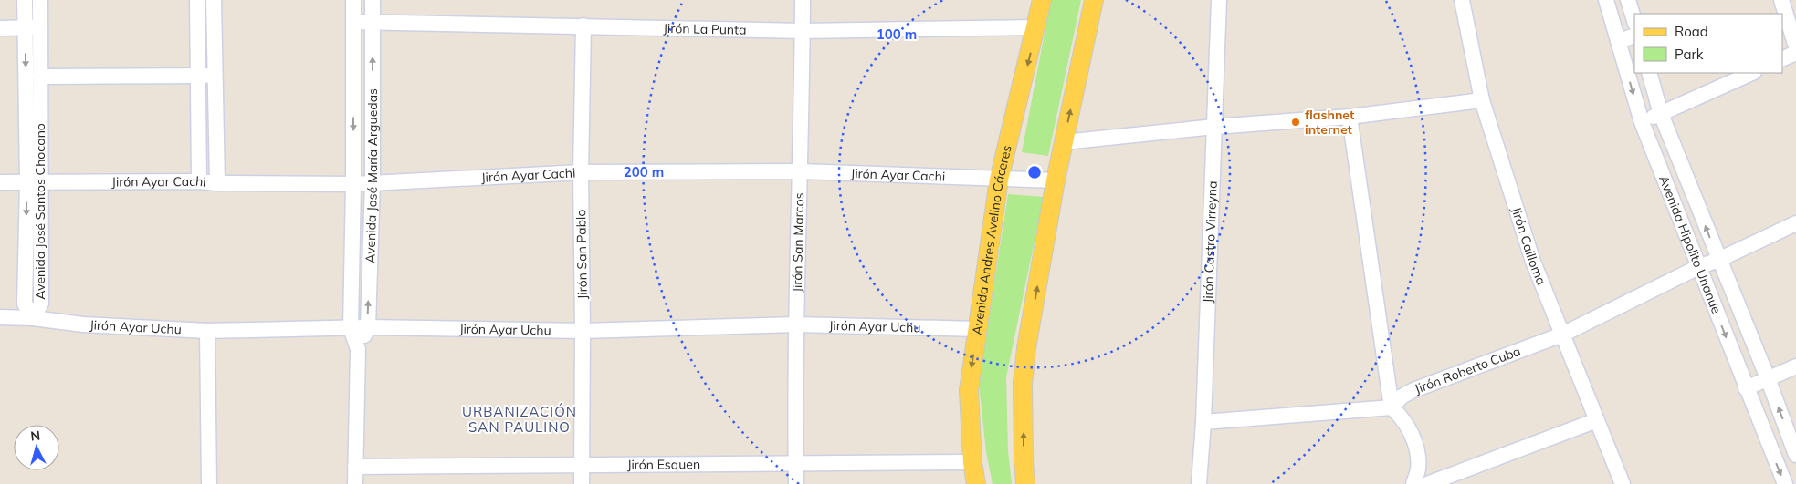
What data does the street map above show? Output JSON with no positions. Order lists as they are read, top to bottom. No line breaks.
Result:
{"streets":{"main road":["Avenida Andres Avelino Cáceres"],"street":["Jirón La Punta","Jirón Ayar Cachi","Avenida José María Arguedas","Avenida José Santos Chocano","Jirón San Marcos","Jirón Castro Virreyna","Avenida Hipolito Unanue","Jirón Cailloma","Jirón San Pablo","Jirón Ayar Uchu","Jirón Roberto Cuba","Jirón Esquen"]},"crossings":[["Jirón La Punta","Avenida José María Arguedas"],["Jirón La Punta","Avenida Andres Avelino Cáceres"],["Jirón La Punta","Jirón San Marcos"],["Jirón La Punta","Jirón San Pablo"],["Jirón Ayar Cachi","Avenida José María Arguedas"],["Jirón Ayar Cachi","Avenida José Santos Chocano"],["Jirón Ayar Cachi","Avenida Andres Avelino Cáceres"],["Jirón Ayar Cachi","Jirón San Marcos"],["Jirón Ayar Cachi","Jirón San Pablo"],["Avenida José María Arguedas","Jirón Ayar Uchu"],["Avenida José María Arguedas","Jirón Esquen"],["Avenida José Santos Chocano","Jirón Ayar Uchu"],["Avenida Andres Avelino Cáceres","Jirón Ayar Uchu"],["Avenida Andres Avelino Cáceres","Jirón Esquen"],["Jirón San Marcos","Jirón Ayar Uchu"],["Jirón San Marcos","Jirón Esquen"],["Avenida Hipolito Unanue","Jirón Roberto Cuba"],["Jirón Cailloma","Jirón Roberto Cuba"],["Jirón San Pablo","Jirón Ayar Uchu"],["Jirón San Pablo","Jirón Esquen"]],"districts":["URBANIZACIÓN SAN PAULINO"],"places":["flashnet internet"],"legend":["Road","Park"],"north":"top","rings":["100 m","200 m"]}
